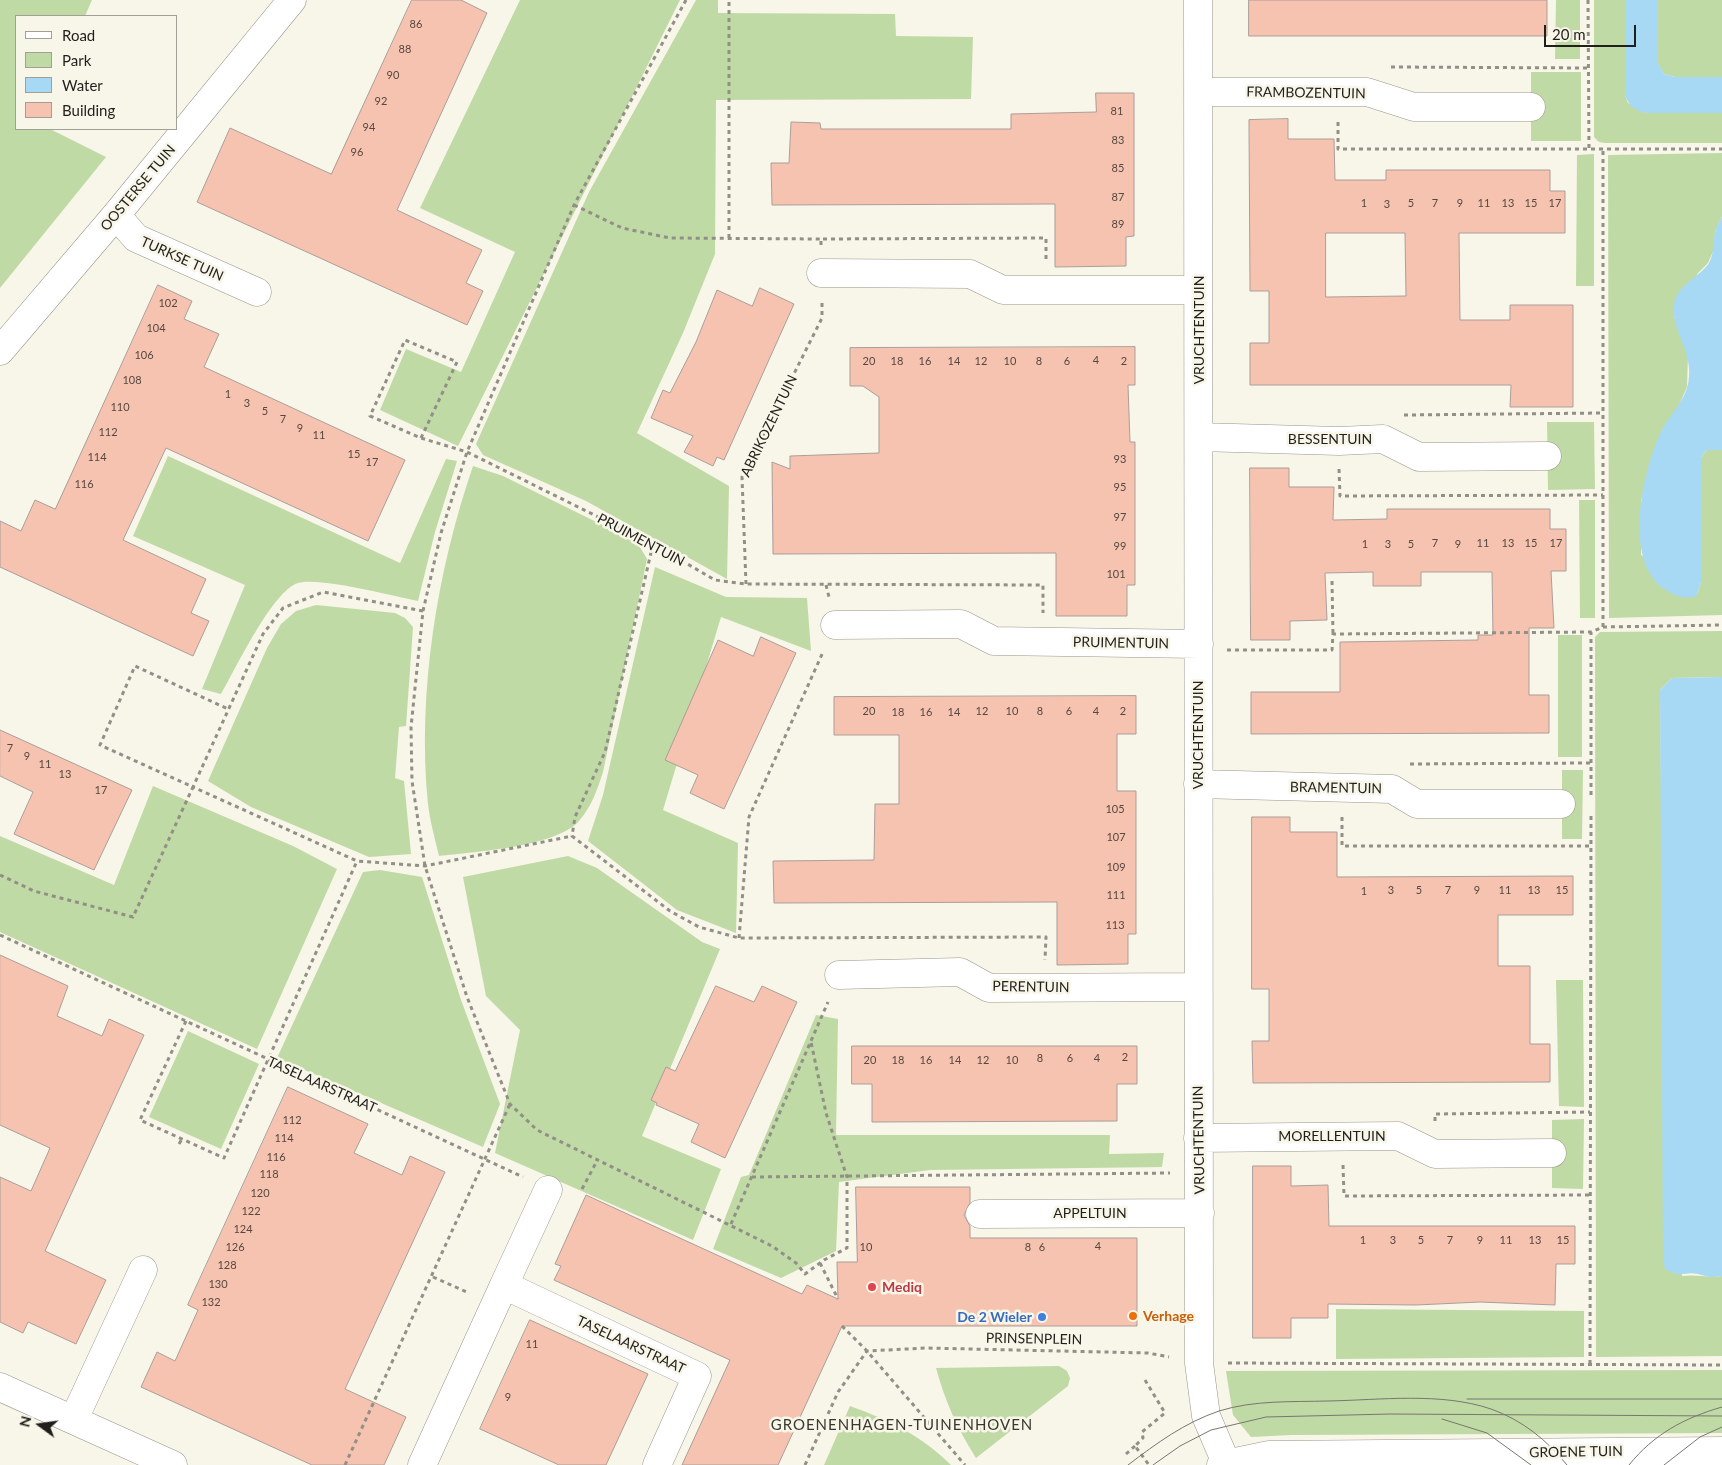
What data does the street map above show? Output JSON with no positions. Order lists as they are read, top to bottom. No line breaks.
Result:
{"streets":{"street":["FRAMBOZENTUIN","OOSTERSE TUIN","TURKSE TUIN","VRUCHTENTUIN","BESSENTUIN","PRUIMENTUIN","BRAMENTUIN","PERENTUIN","TASELAARSTRAAT","MORELLENTUIN","APPELTUIN","GROENE TUIN"],"path":["ABRIKOZENTUIN","PRINSENPLEIN"]},"crossings":[["FRAMBOZENTUIN","VRUCHTENTUIN"],["OOSTERSE TUIN","TURKSE TUIN"],["VRUCHTENTUIN","BESSENTUIN"],["VRUCHTENTUIN","PRUIMENTUIN"],["VRUCHTENTUIN","BRAMENTUIN"],["VRUCHTENTUIN","PERENTUIN"],["VRUCHTENTUIN","MORELLENTUIN"],["VRUCHTENTUIN","APPELTUIN"],["VRUCHTENTUIN","PRINSENPLEIN"],["VRUCHTENTUIN","GROENE TUIN"],["ABRIKOZENTUIN","PRUIMENTUIN"]],"districts":["GROENENHAGEN-TUINENHOVEN"],"places":["Mediq","Verhage","De 2 Wieler"],"house_numbers":["86","88","90","92","81","94","83","96","85","87","1","5","7","9","11","13","15","17","3","89","102","104","106","4","20","18","16","14","12","10","8","6","2","108","1","3","110","5","7","9","112","11","15","114","93","17","116","95","97","7","11","13","15","17","1","3","5","9","99","101","20","12","10","8","6","4","2","18","16","14","7","9","11","13","17","105","107","109","3","5","7","9","11","13","15","1","111","113","2","8","6","4","20","18","16","14","12","10","112","114","116","118","120","122","124","1","3","5","7","9","11","13","15","4","126","10","8","6","128","130","132","11","9"],"legend":["Road","Park","Water","Building"],"scale_bar":"20 m","north":"left"}
